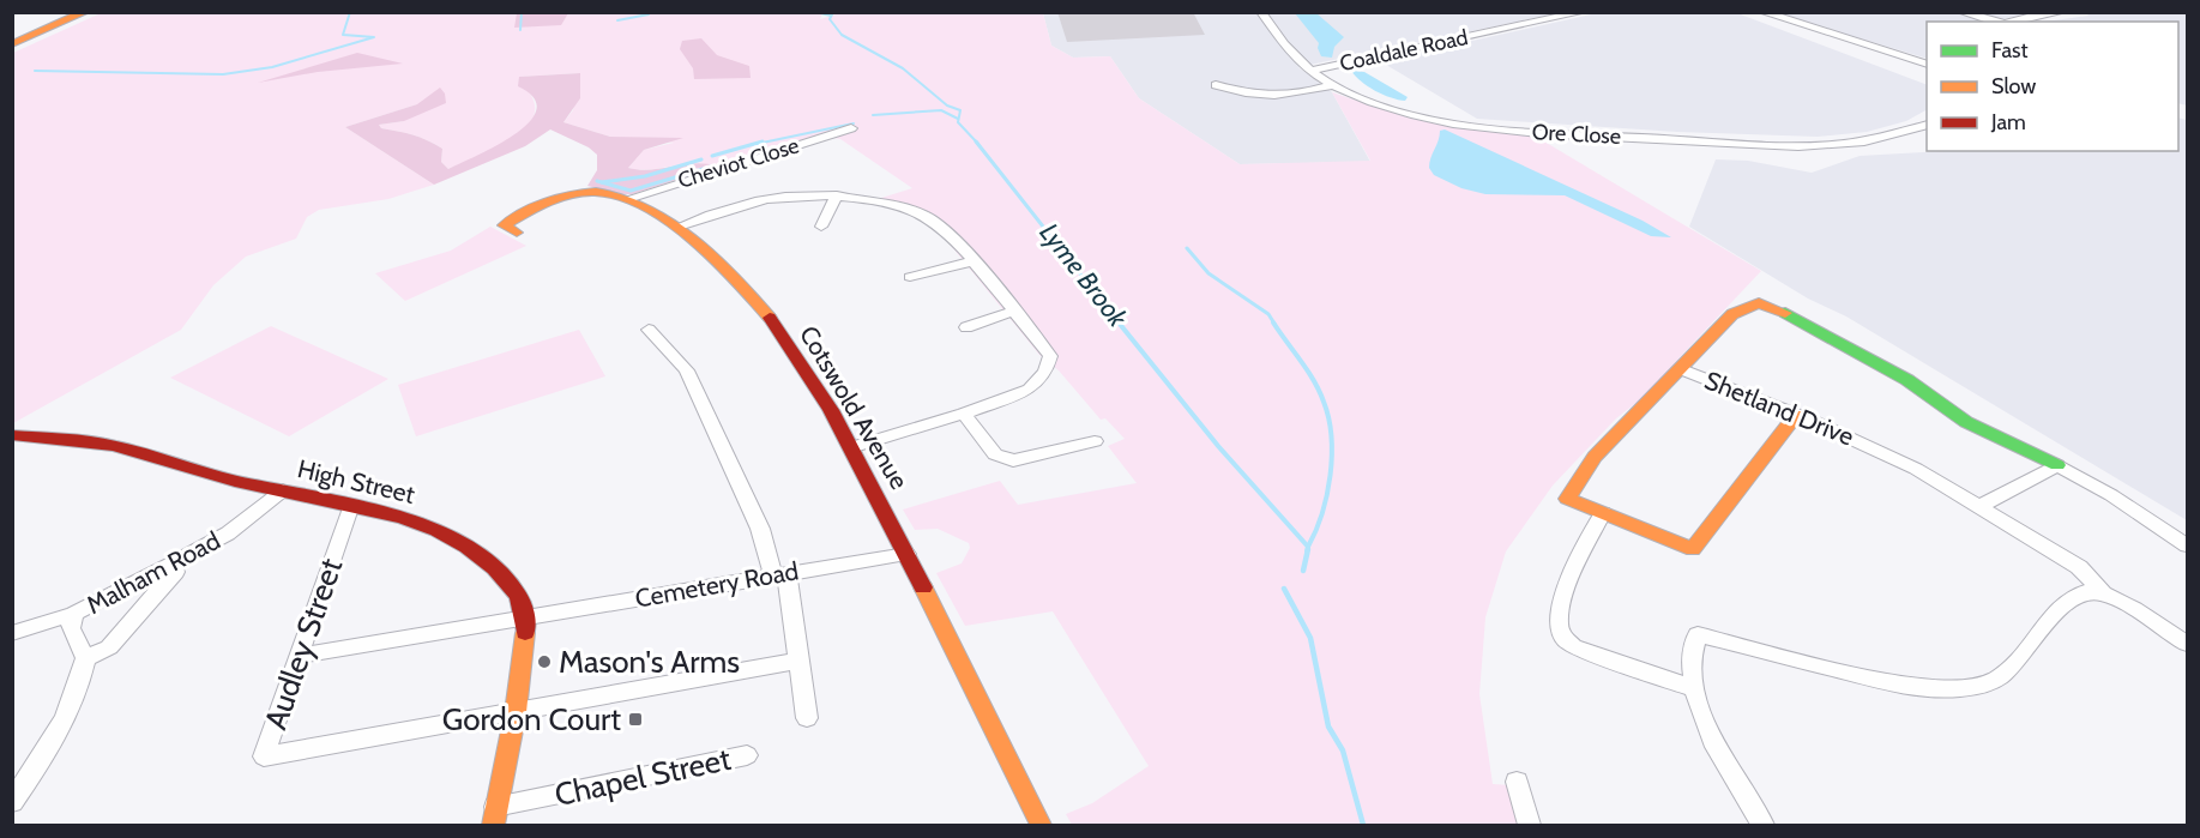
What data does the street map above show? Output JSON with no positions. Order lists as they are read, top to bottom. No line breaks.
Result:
{"streets":{"street":["Coaldale Road","Ore Close","Cheviot Close","Cotswold Avenue","Shetland Drive","High Street","Malham Road","Cemetery Road","Audley Street","Chapel Street"]},"crossings":[["Coaldale Road","Ore Close"],["Cheviot Close","Cotswold Avenue"],["Cotswold Avenue","Cemetery Road"],["High Street","Malham Road"],["High Street","Cemetery Road"],["High Street","Audley Street"],["Cemetery Road","Audley Street"]],"water":["Lyme Brook"],"places":{"other":["Mason's Arms"],"transit":["Gordon Court"]},"legend":["Fast","Slow","Jam"]}
